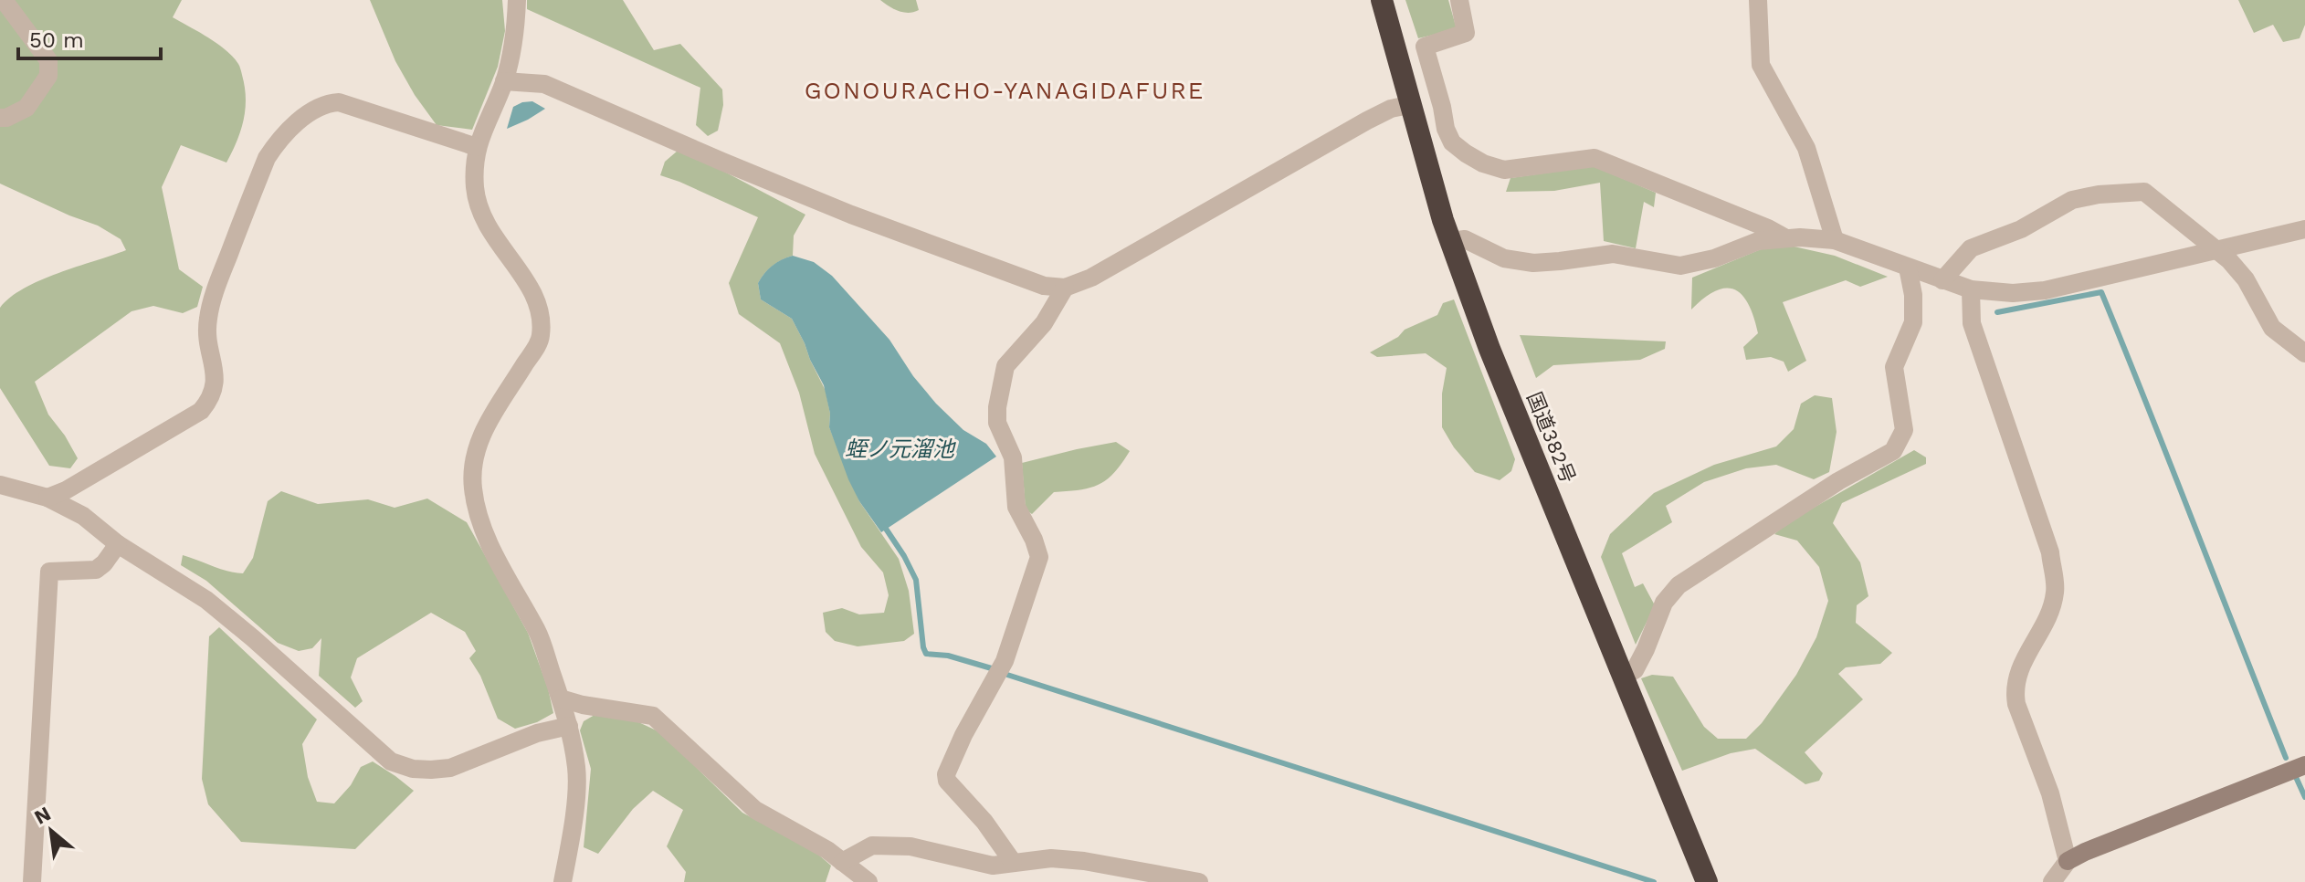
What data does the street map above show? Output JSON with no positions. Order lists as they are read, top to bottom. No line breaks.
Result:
{"streets":{"highway":["国道382号"]},"districts":["GONOURACHO-YANAGIDAFURE"],"water":["蛭ノ元溜池"],"scale_bar":"50 m","north":"top left"}
